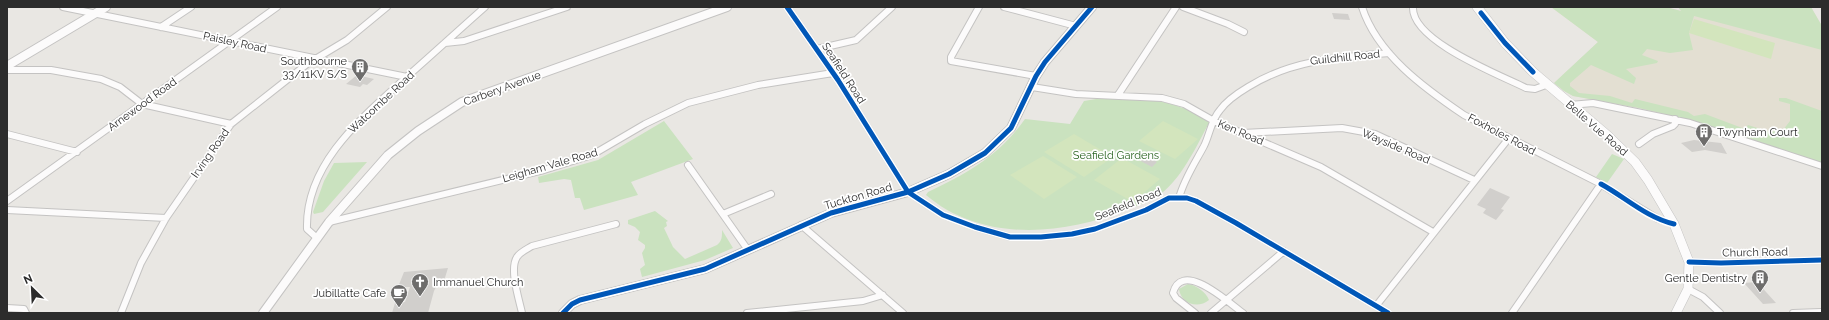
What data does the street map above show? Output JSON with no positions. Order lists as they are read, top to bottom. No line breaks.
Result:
{"streets":{"main road":["Belle Vue Road"],"street":["Paisley Road","Guildhill Road","Seafield Road","Carbery Avenue","Watcombe Road","Arnewood Road","Ken Road","Foxholes Road","Wayside Road","Irving Road","Leigham Vale Road","Tuckton Road","Church Road"]},"crossings":[["Paisley Road","Watcombe Road"],["Paisley Road","Arnewood Road"],["Paisley Road","Irving Road"],["Guildhill Road","Seafield Road"],["Guildhill Road","Ken Road"],["Guildhill Road","Foxholes Road"],["Seafield Road","Leigham Vale Road"],["Seafield Road","Tuckton Road"],["Carbery Avenue","Watcombe Road"],["Carbery Avenue","Leigham Vale Road"],["Belle Vue Road","Foxholes Road"],["Belle Vue Road","Church Road"],["Ken Road","Wayside Road"],["Ken Road","Tuckton Road"]],"parks":["Seafield Gardens"],"places":{"building":["Southbourne 33/11KV S/S","Twynham Court","Gentle Dentistry"],"church":["Immanuel Church"],"cafe":["Jubillatte Cafe"]},"north":"top left"}
